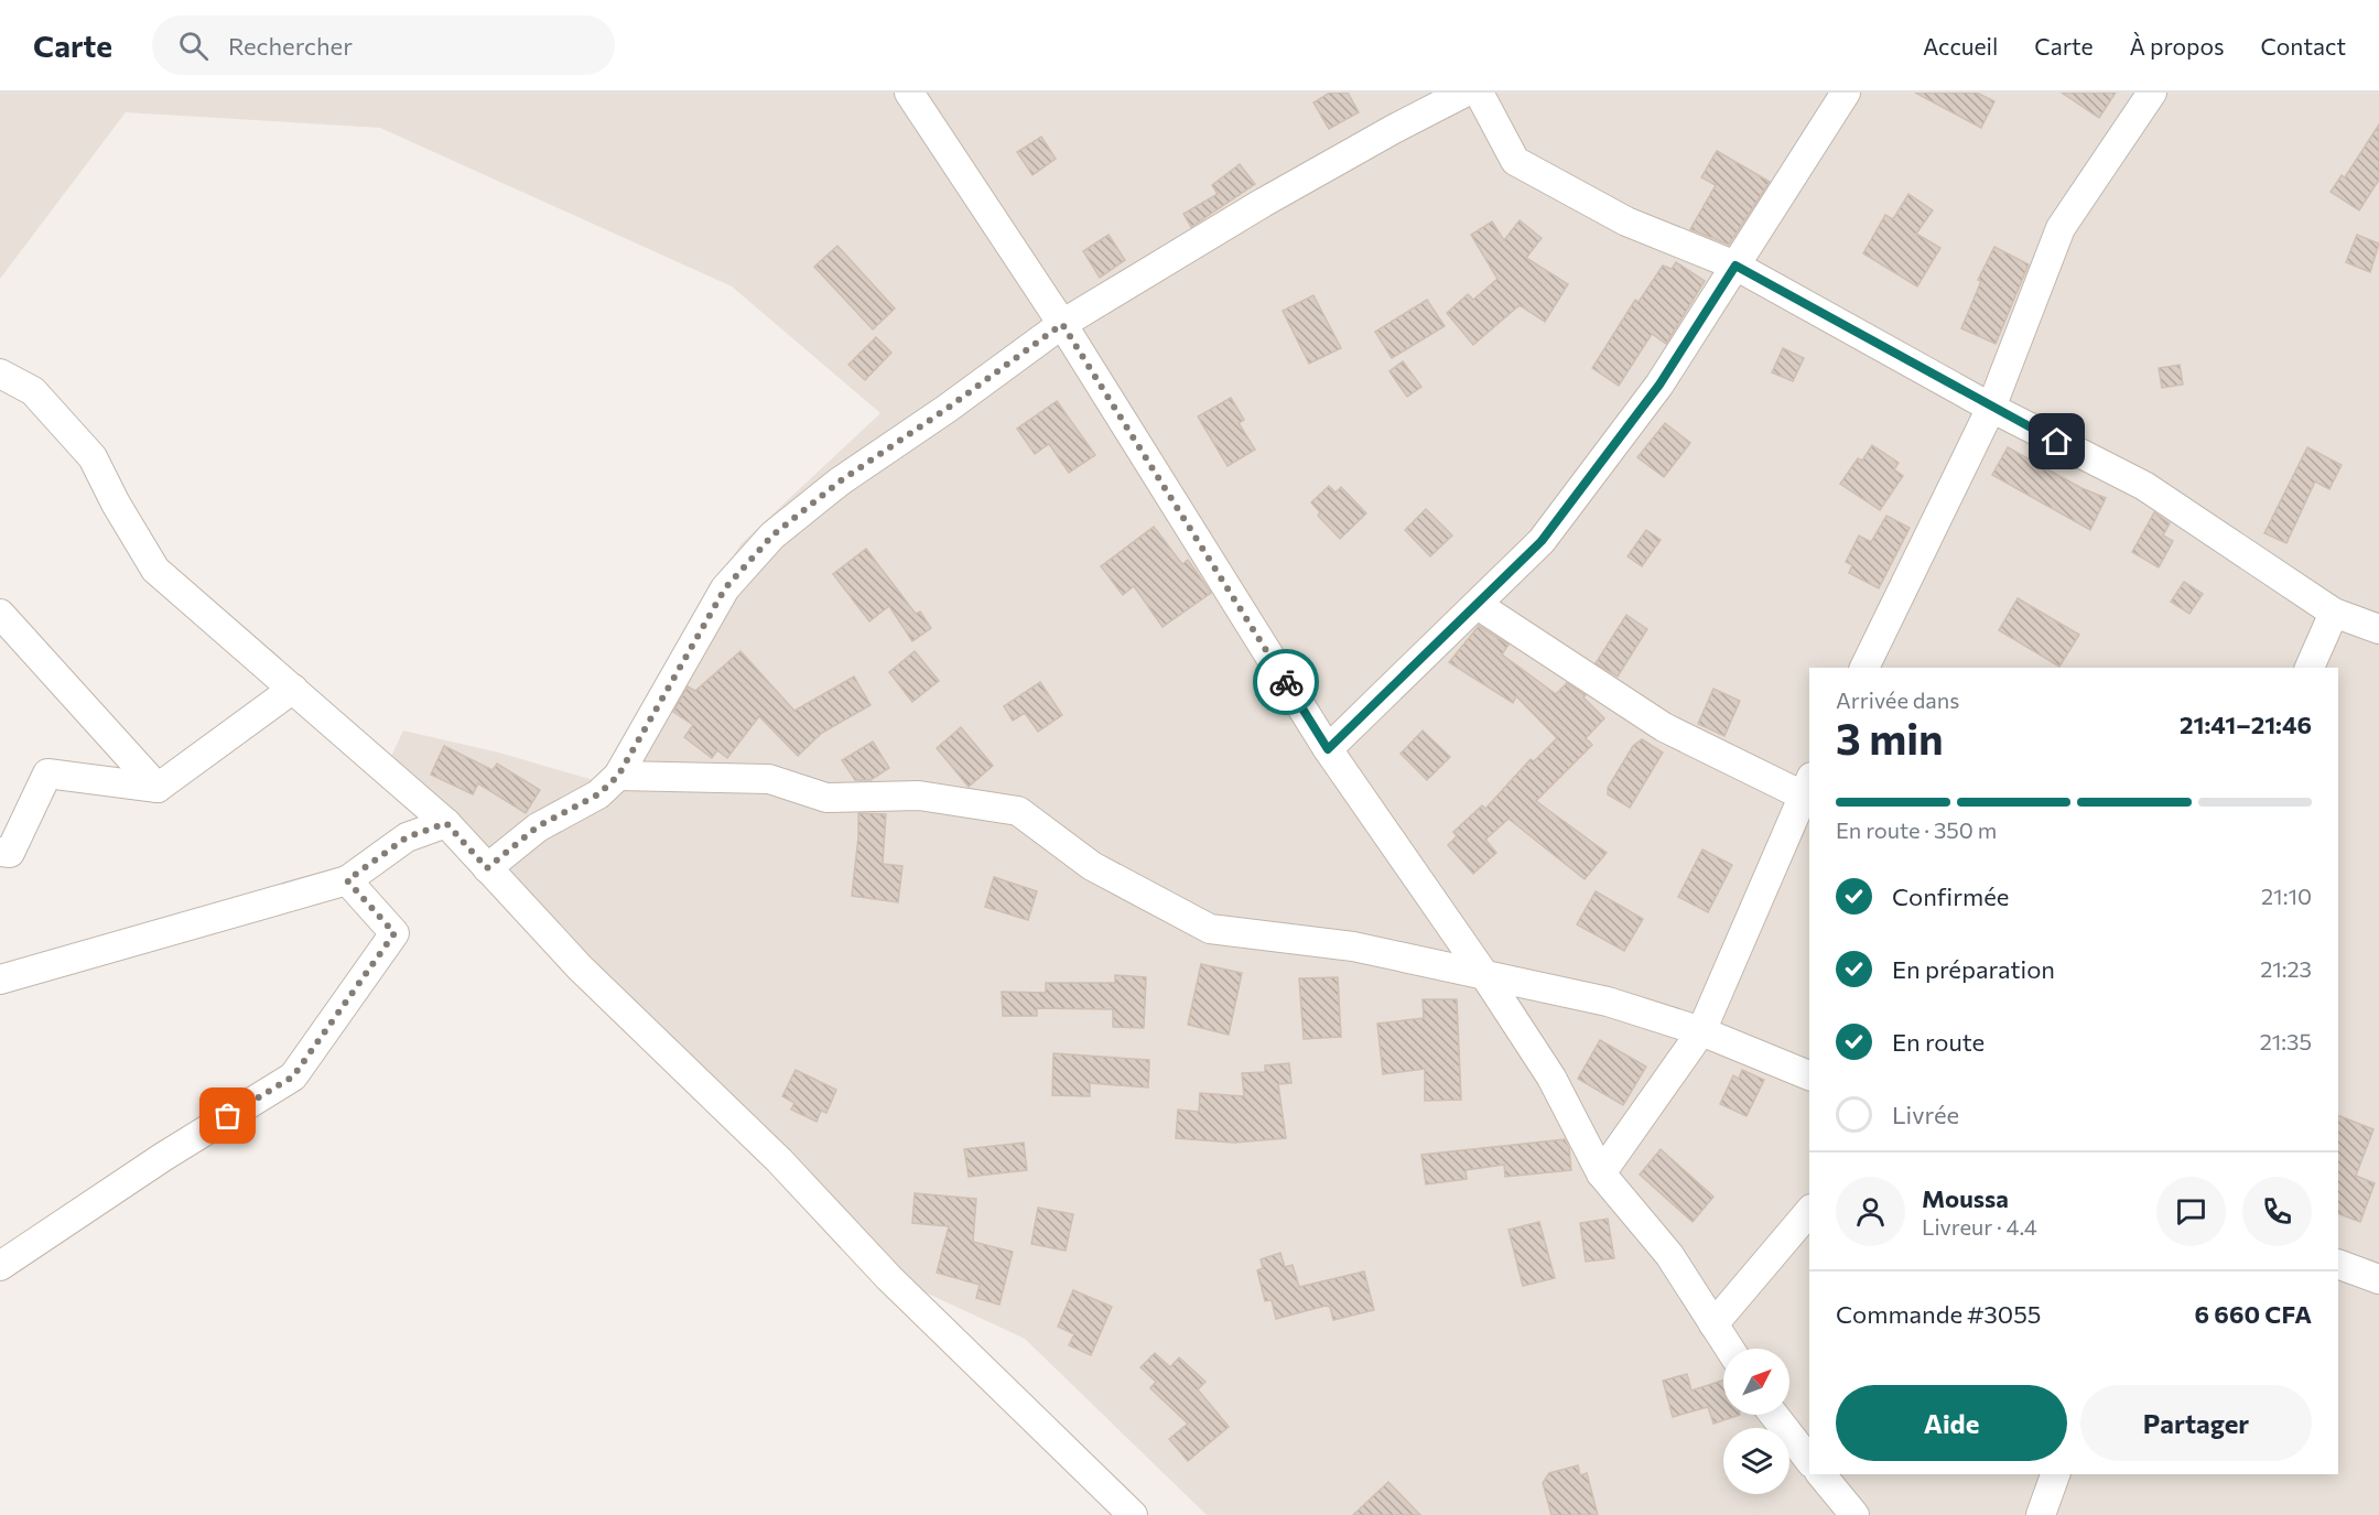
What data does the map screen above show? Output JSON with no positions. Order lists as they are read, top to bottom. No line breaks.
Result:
{"north":"top right","page":{"header":"Carte","search":"Rechercher","nav":["Accueil","Carte","À propos","Contact"],"heading":["3 min","Arrivée dans","21:41–21:46"],"panel":["Moussa","Livreur · 4.4","Commande #3055","6 660 CFA"],"bar":"En route · 350 m","list":[["Confirmée","21:10"],["En préparation","21:23"],["En route","21:35"],"Livrée"],"buttons":["Aide","Partager"]}}
